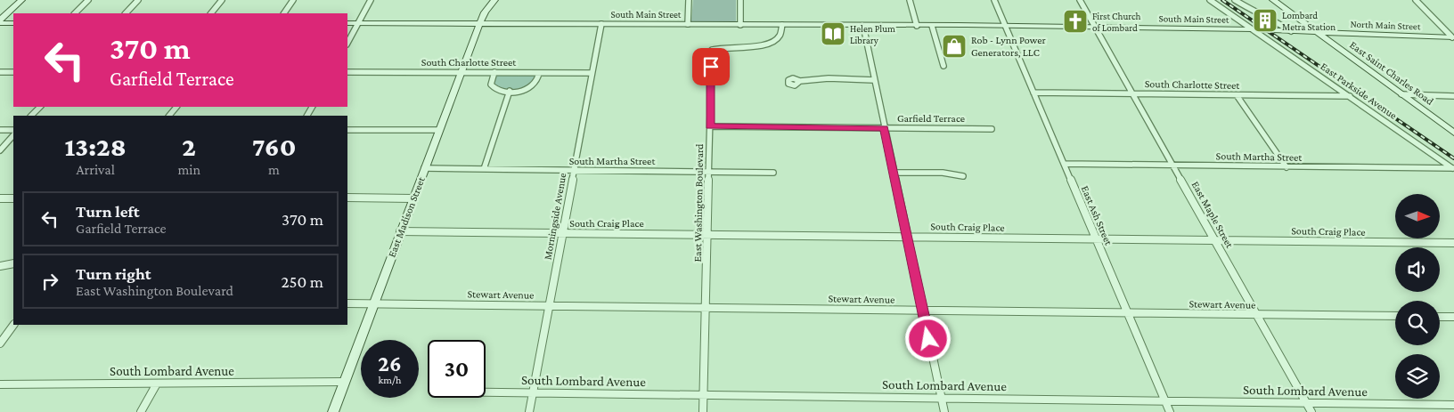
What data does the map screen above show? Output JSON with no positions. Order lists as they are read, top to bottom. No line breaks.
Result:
{"streets":{"main road":["South Main Street","North Main Street","East Saint Charles Road","East Madison Street"],"street":["South Charlotte Street","East Parkside Avenue","Garfield Terrace","South Martha Street","East Washington Boulevard","East Maple Street","East Ash Street","Morningside Avenue","South Craig Place","Stewart Avenue","South Lombard Avenue"]},"crossings":[["South Main Street","North Main Street"],["South Main Street","East Saint Charles Road"],["South Main Street","East Parkside Avenue"],["South Main Street","East Washington Boulevard"],["South Main Street","East Maple Street"],["South Main Street","East Ash Street"],["South Main Street","Morningside Avenue"],["South Main Street","East Madison Street"],["North Main Street","East Saint Charles Road"],["South Charlotte Street","East Parkside Avenue"],["South Charlotte Street","East Maple Street"],["South Charlotte Street","East Ash Street"],["South Charlotte Street","Morningside Avenue"],["South Charlotte Street","East Madison Street"],["East Parkside Avenue","South Martha Street"],["Garfield Terrace","East Washington Boulevard"],["South Martha Street","East Washington Boulevard"],["South Martha Street","East Maple Street"],["South Martha Street","East Ash Street"],["South Martha Street","Morningside Avenue"],["South Martha Street","East Madison Street"],["East Washington Boulevard","South Craig Place"],["East Washington Boulevard","Stewart Avenue"],["East Washington Boulevard","South Lombard Avenue"],["East Maple Street","South Craig Place"],["East Maple Street","Stewart Avenue"],["East Maple Street","South Lombard Avenue"],["East Ash Street","South Craig Place"],["East Ash Street","Stewart Avenue"],["East Ash Street","South Lombard Avenue"],["Morningside Avenue","South Craig Place"],["Morningside Avenue","Stewart Avenue"],["Morningside Avenue","South Lombard Avenue"],["East Madison Street","South Craig Place"],["East Madison Street","Stewart Avenue"],["East Madison Street","South Lombard Avenue"]],"places":{"building":["Lombard Metra Station"],"church":["First Church of Lombard"],"library":["Helen Plum Library"],"shop":["Rob - Lynn Power Generators, LLC"]},"north":"right","page":{"turn":["370 m","Garfield Terrace"],"eta":["13:28","Arrival","2","min","760","m"],"list":[{"name":"Turn left","note":"Garfield Terrace","value":"370 m"},{"name":"Turn right","note":"East Washington Boulevard","value":"250 m"}],"speed":"26 km/h","limit":"30"}}
